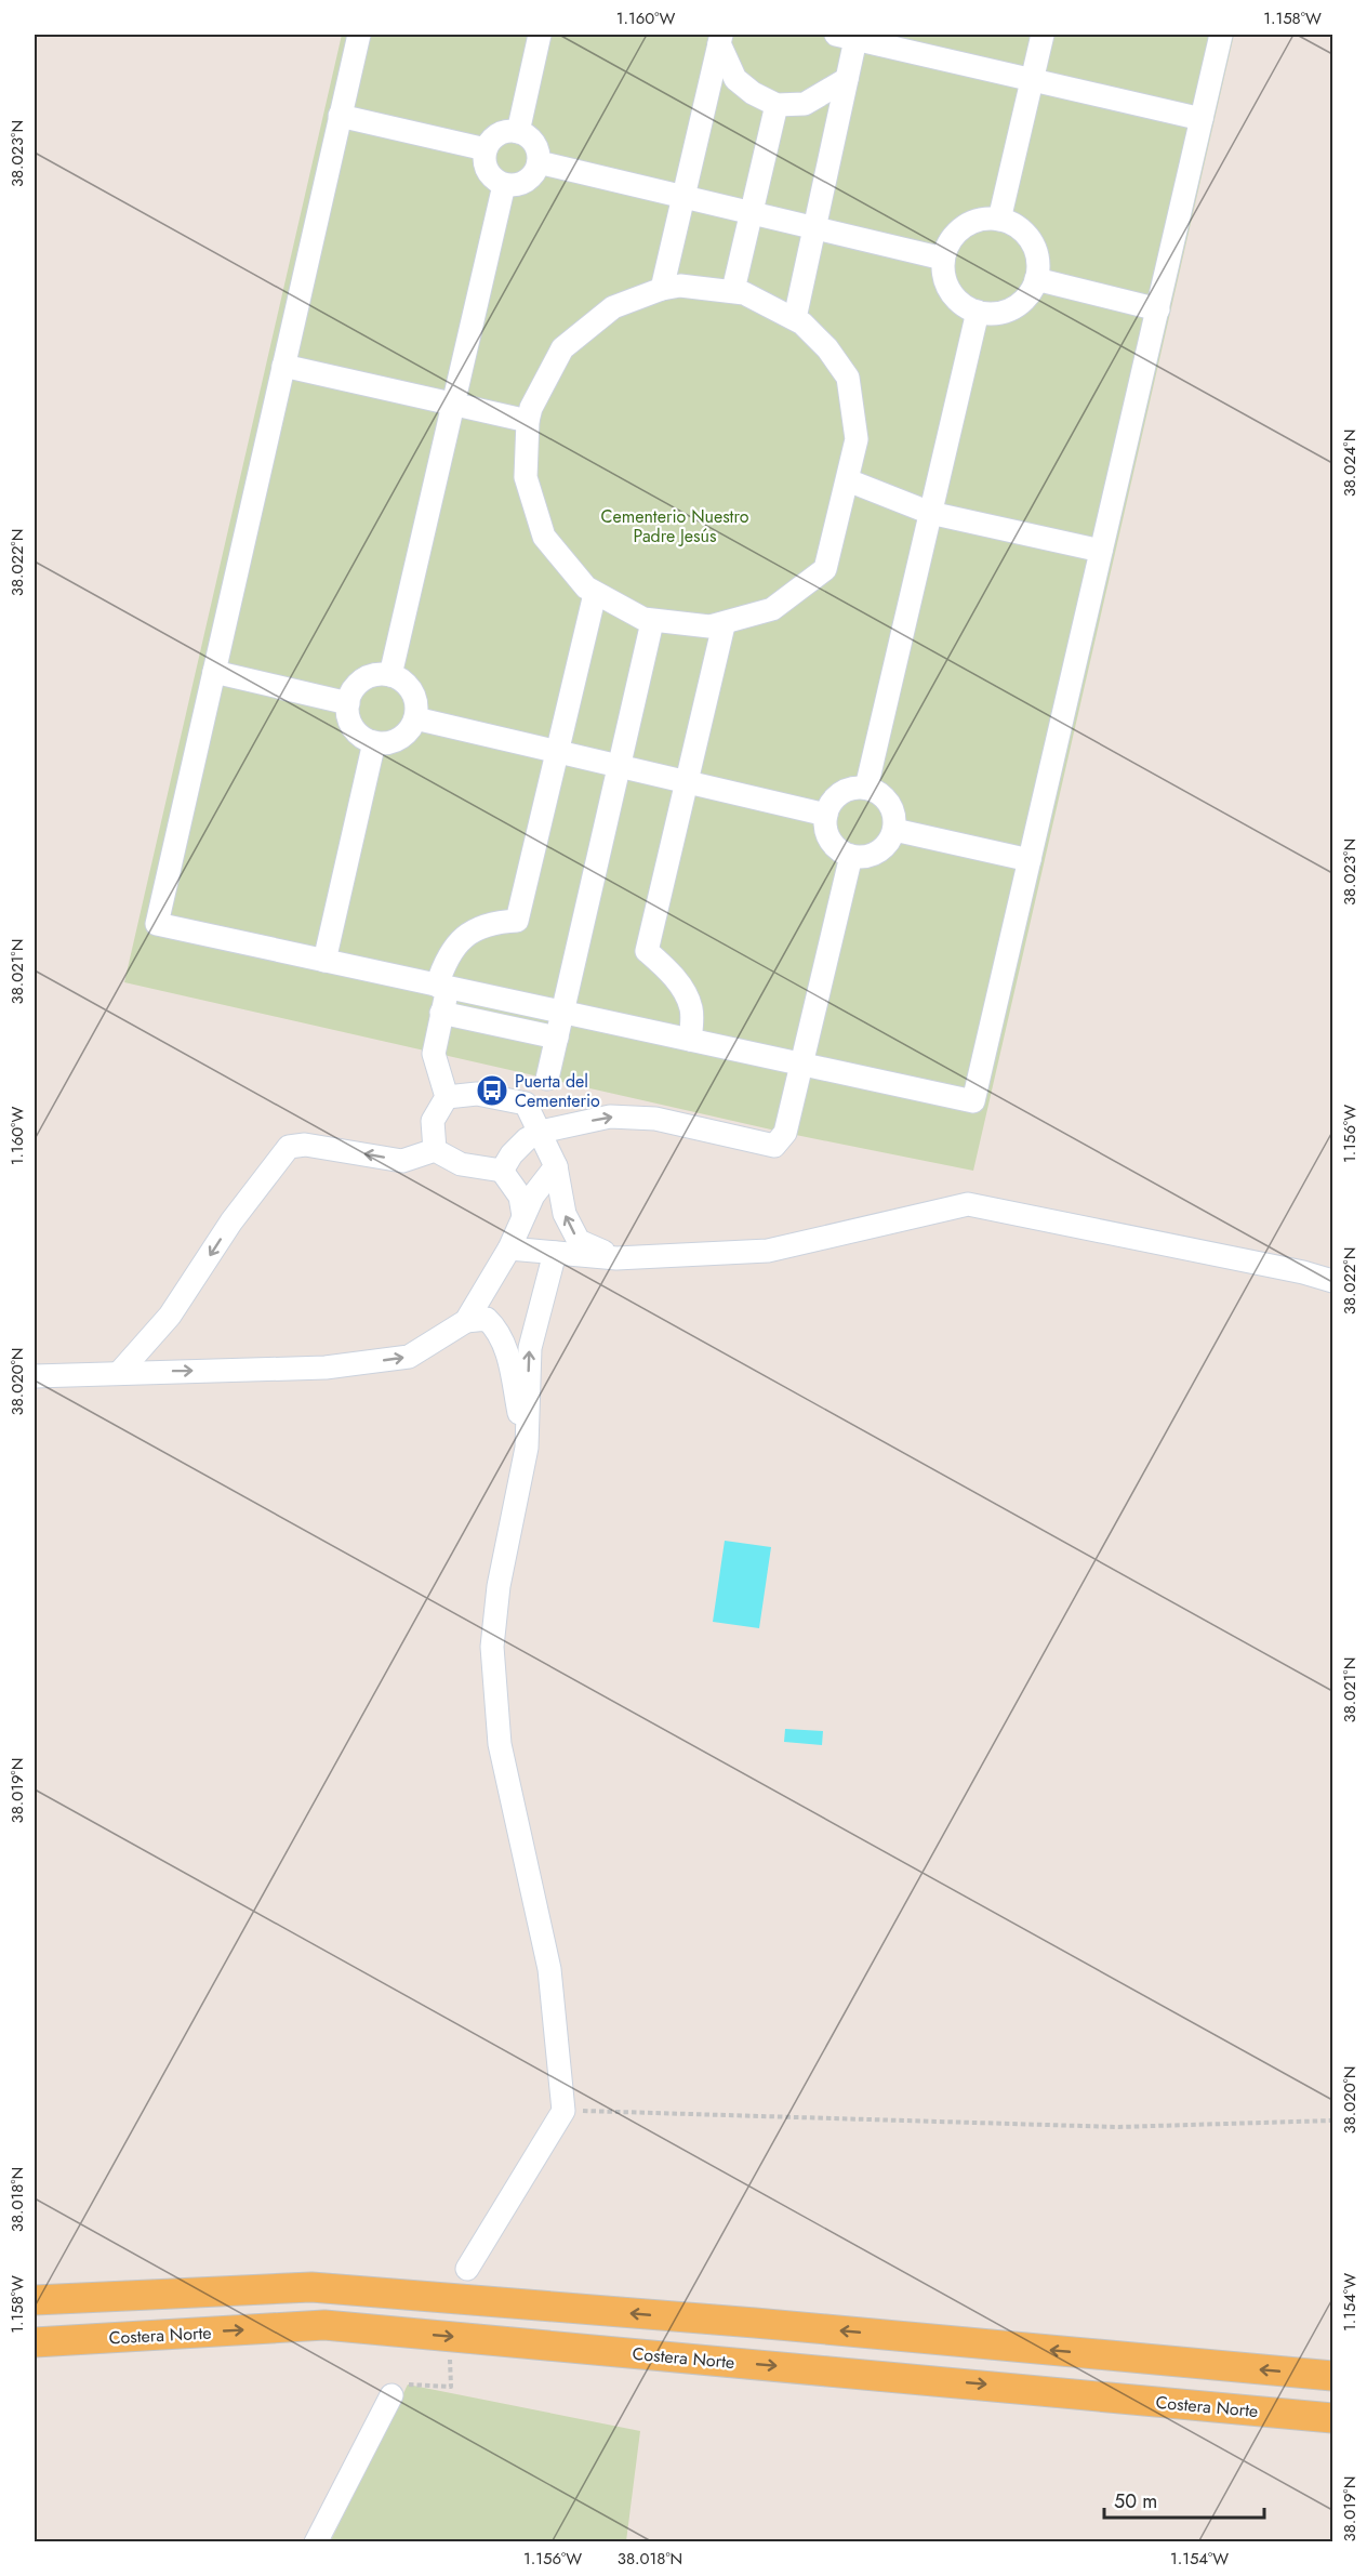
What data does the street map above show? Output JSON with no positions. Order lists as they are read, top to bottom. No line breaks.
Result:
{"streets":{"main road":["Costera Norte"]},"parks":["Cementerio Nuestro Padre Jesús"],"places":{"bus stop":["Puerta del Cementerio"]},"scale_bar":"50 m","coordinates":["1.160°W","1.158°W","38.023°N","38.024°N","38.022°N","38.021°N","1.156°W","38.020°N","38.019°N","38.018°N","1.154°W"]}
